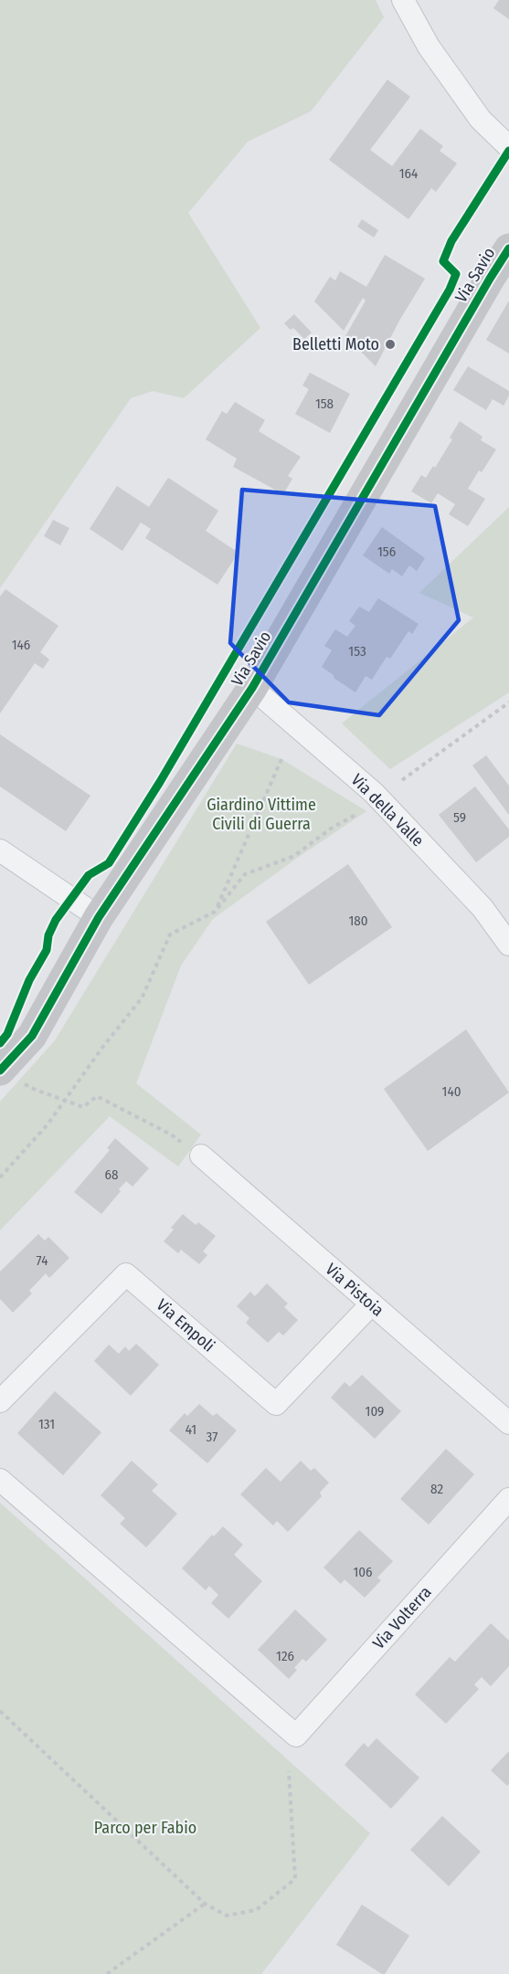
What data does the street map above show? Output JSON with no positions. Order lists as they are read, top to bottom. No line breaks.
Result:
{"streets":{"street":["Via Savio","Via della Valle","Via Pistoia","Via Empoli","Via Volterra"]},"crossings":[["Via Savio","Via della Valle"],["Via Pistoia","Via Empoli"]],"parks":["Giardino Vittime Civili di Guerra","Parco per Fabio"],"places":["Belletti Moto"],"house_numbers":["164","158","156","146","153","59","180","140","68","74","109","131","41","37","82","106","126"]}
